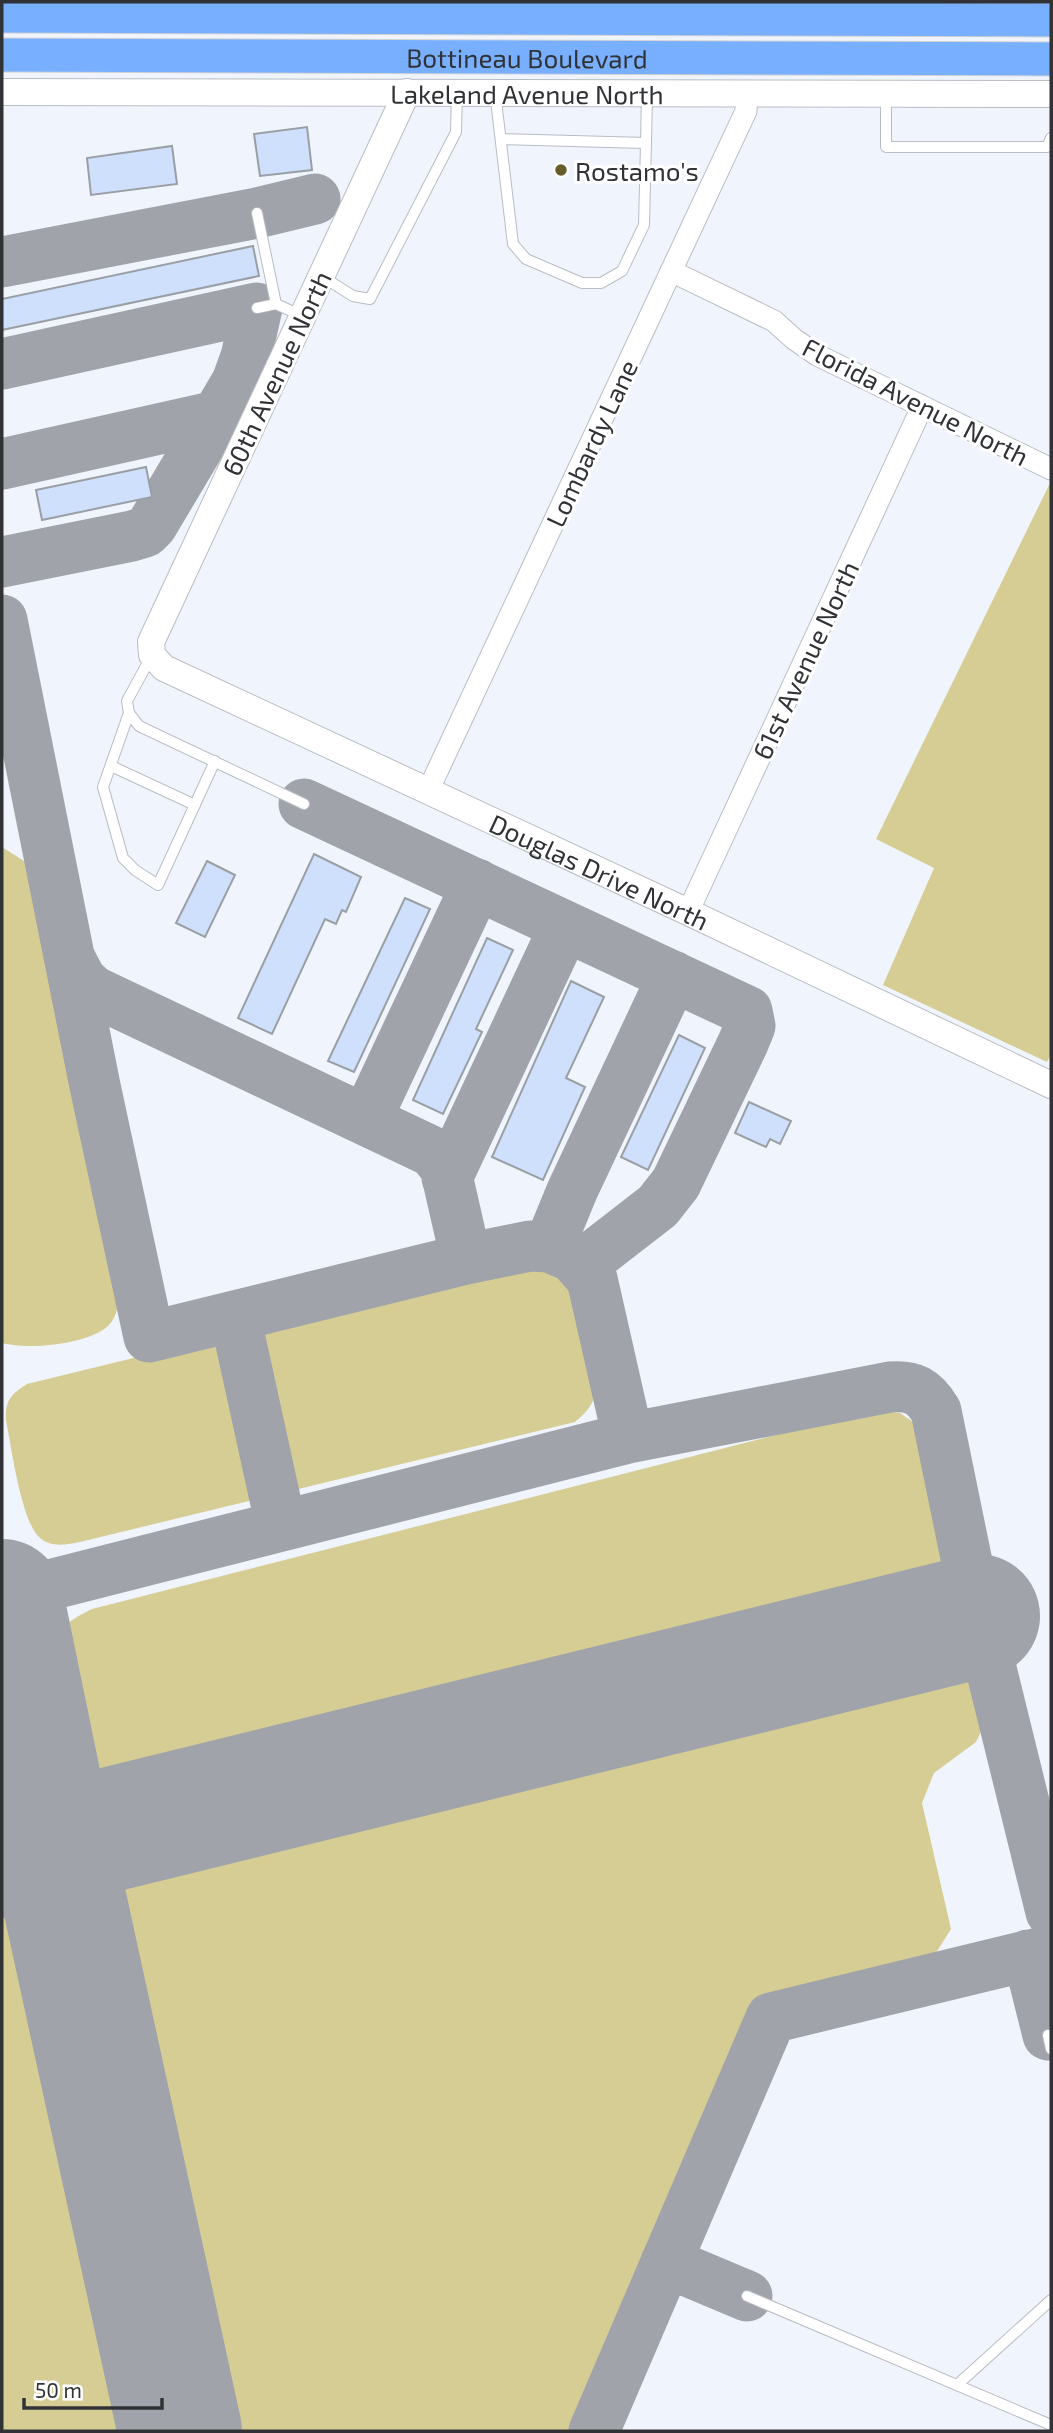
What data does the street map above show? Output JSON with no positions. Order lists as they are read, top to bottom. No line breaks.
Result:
{"streets":{"highway":["Bottineau Boulevard"],"street":["Lakeland Avenue North","60th Avenue North","Florida Avenue North","Lombardy Lane","61st Avenue North","Douglas Drive North"]},"crossings":[["Lakeland Avenue North","60th Avenue North"],["Lakeland Avenue North","Lombardy Lane"],["60th Avenue North","Douglas Drive North"],["Florida Avenue North","Lombardy Lane"],["Florida Avenue North","61st Avenue North"],["Lombardy Lane","Douglas Drive North"],["61st Avenue North","Douglas Drive North"]],"places":["Rostamo's"],"scale_bar":"50 m"}
